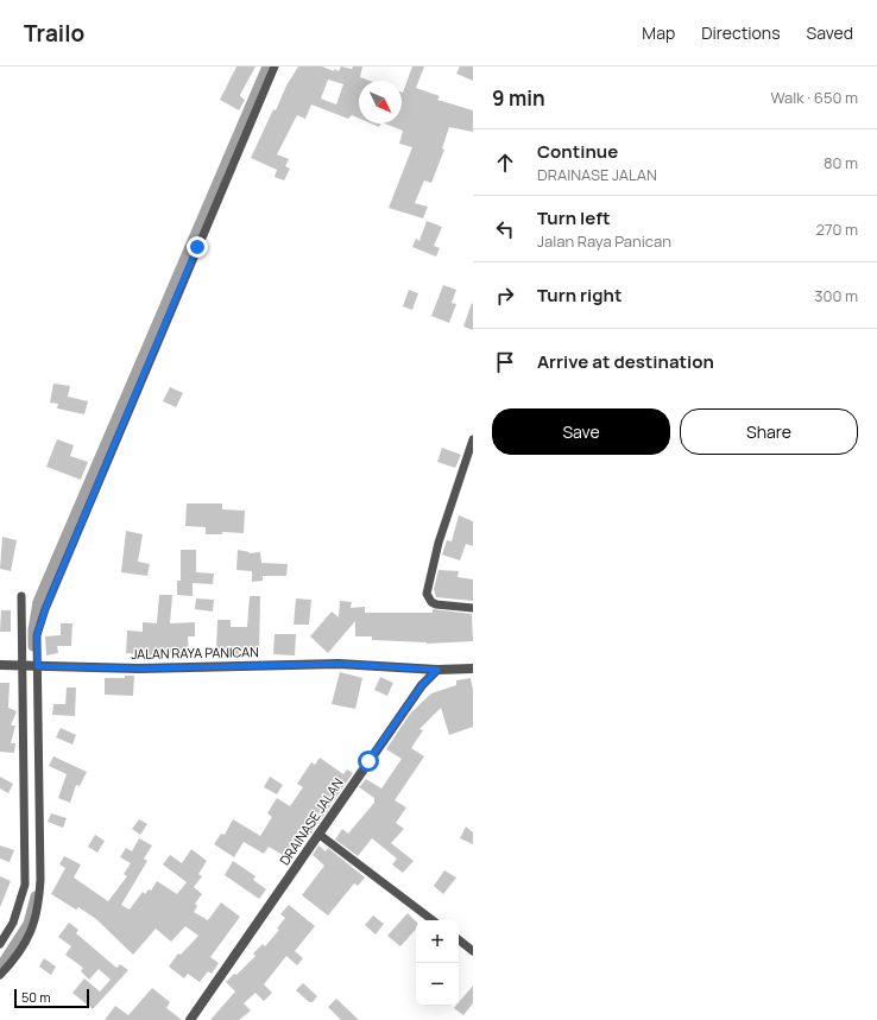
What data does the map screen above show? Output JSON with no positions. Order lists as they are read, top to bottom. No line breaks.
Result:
{"streets":{"street":["JALAN RAYA PANICAN","DRAINASE JALAN"]},"crossings":[["JALAN RAYA PANICAN","DRAINASE JALAN"]],"scale_bar":"50 m","north":"bottom right","page":{"header":"Trailo","nav":["Map","Directions","Saved"],"heading":["9 min","Walk · 650 m"],"list":[["Continue","DRAINASE JALAN","80 m"],["Turn left","Jalan Raya Panican","270 m"],["Turn right","300 m"],"Arrive at destination"],"buttons":["Save","Share"],"map_buttons":["+","−"],"scale":"50 m"}}
